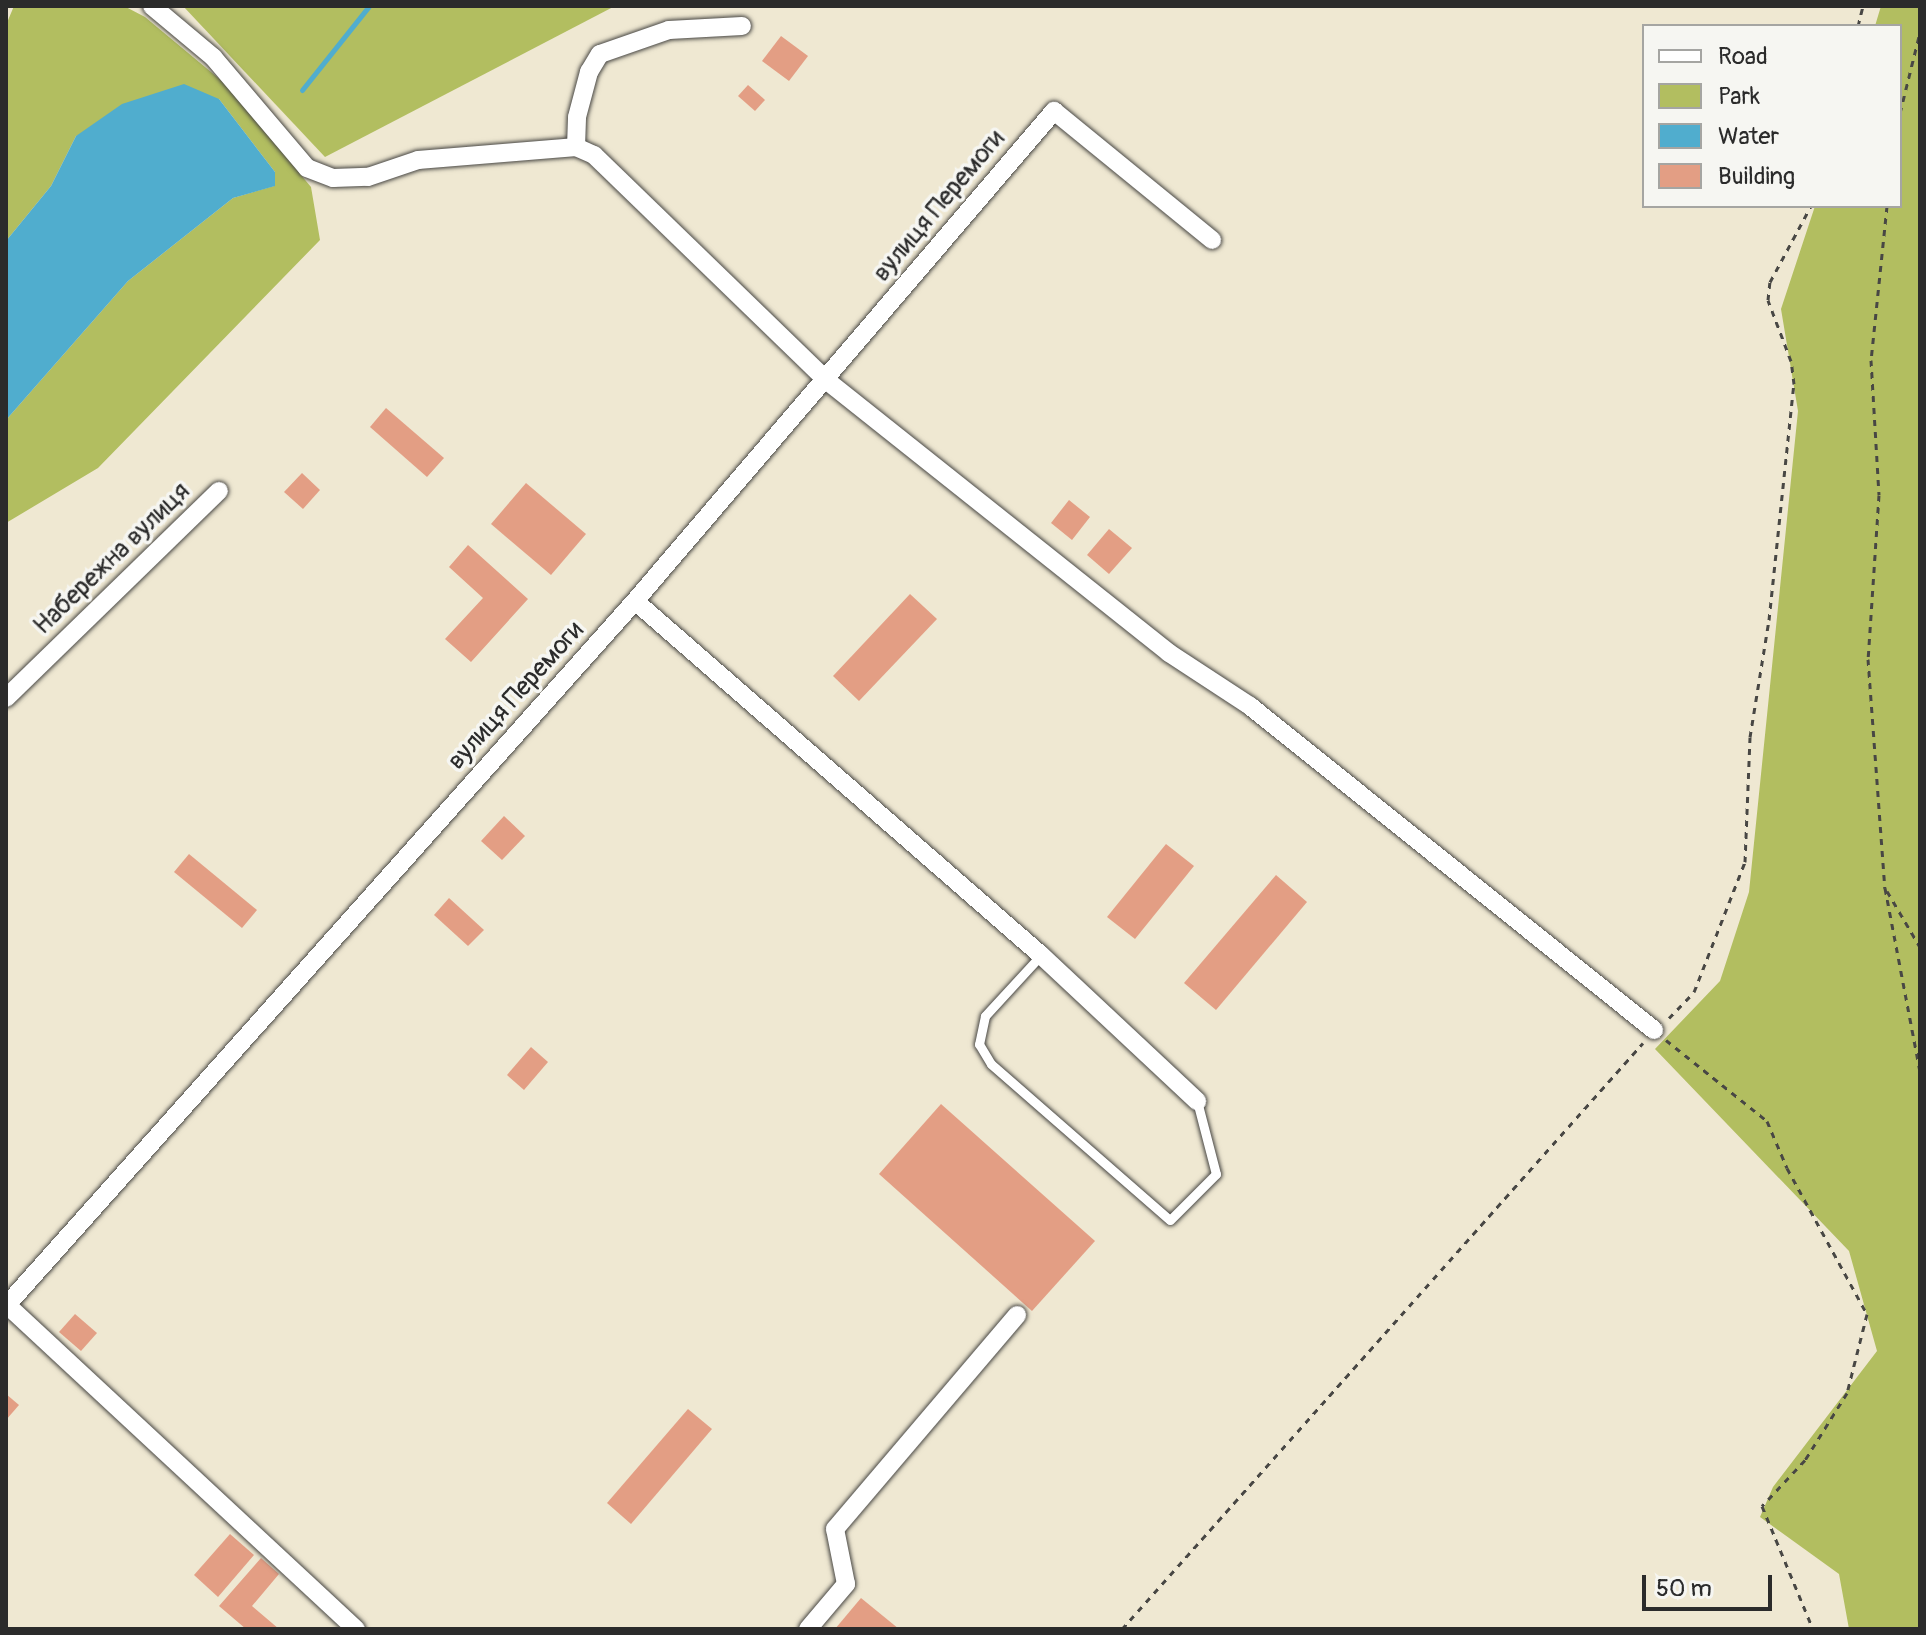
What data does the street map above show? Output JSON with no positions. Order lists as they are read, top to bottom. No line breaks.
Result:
{"streets":{"street":["вулиця Перемоги","Набережна вулиця"]},"legend":["Road","Park","Water","Building"],"scale_bar":"50 m"}
